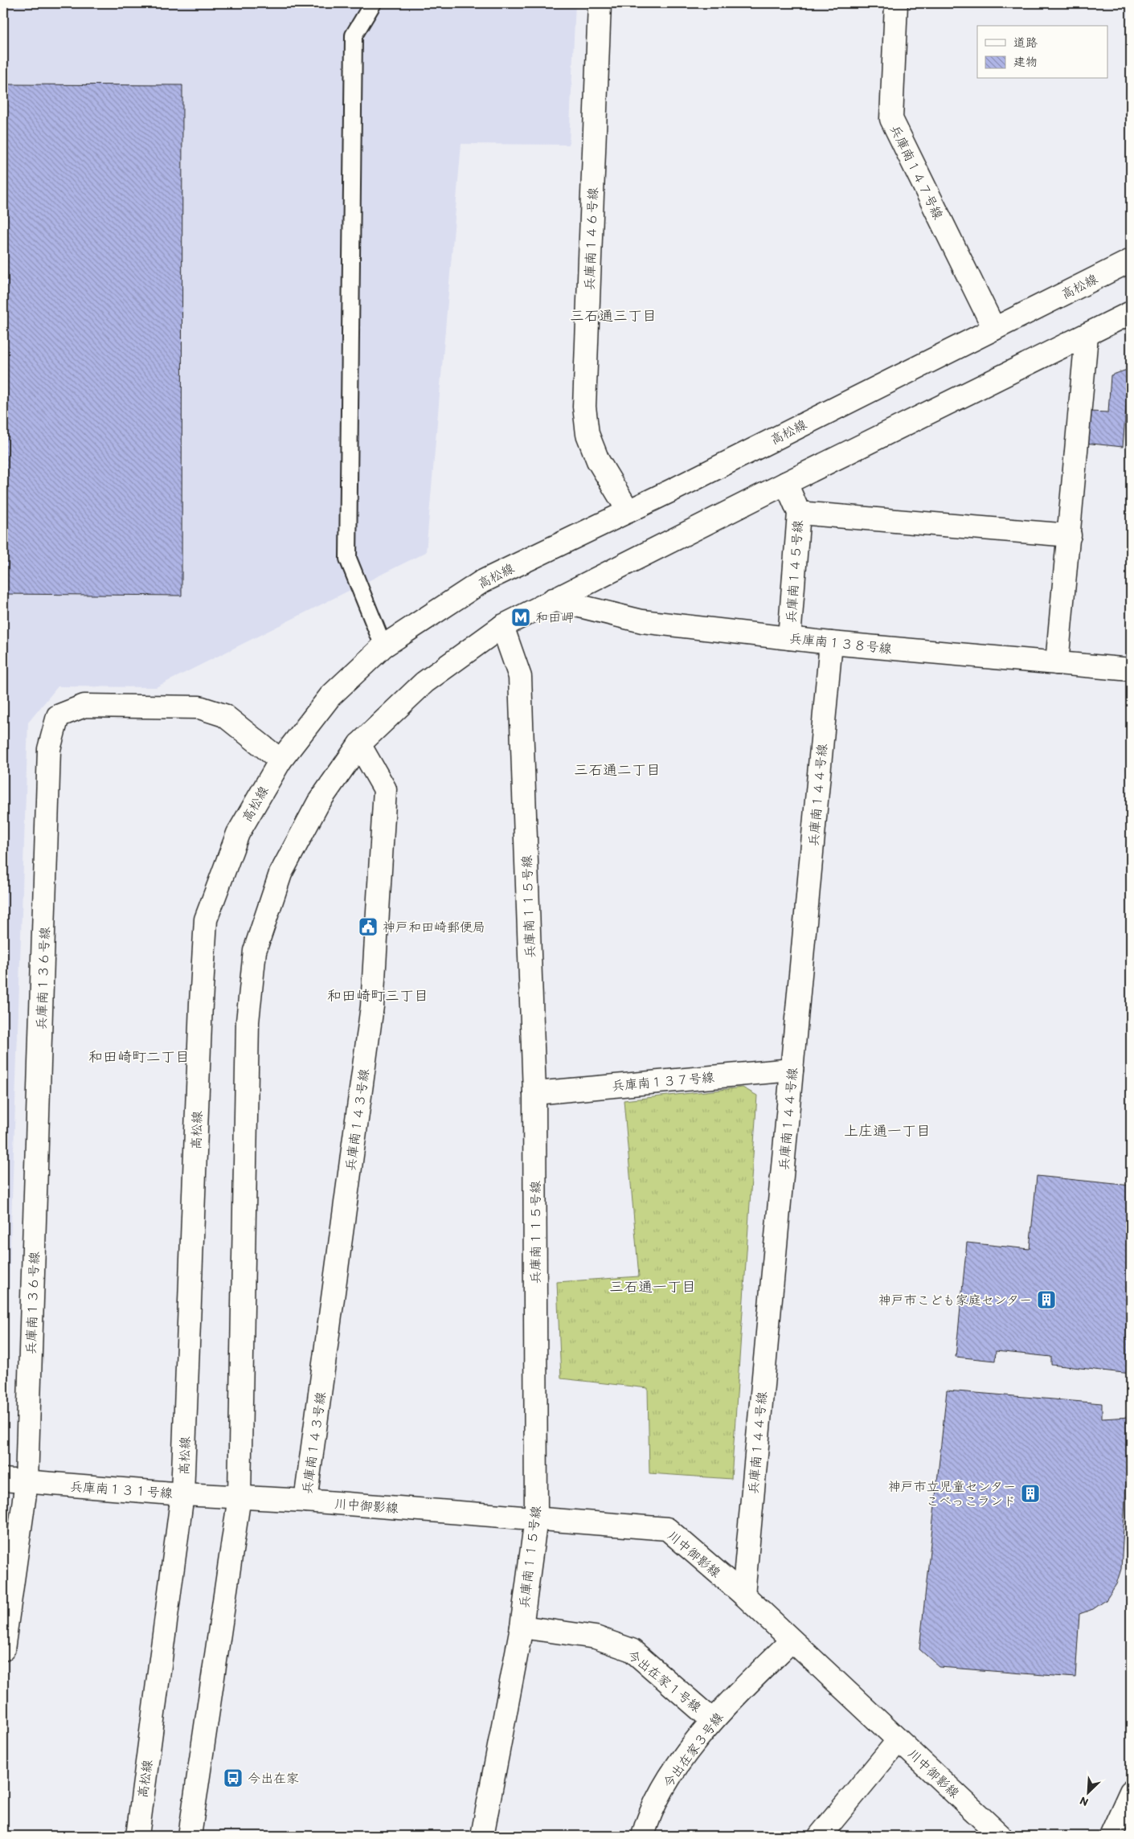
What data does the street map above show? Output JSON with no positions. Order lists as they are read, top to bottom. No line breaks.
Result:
{"streets":{"street":["兵庫南１４７号線","兵庫南１４６号線","高松線","兵庫南１４５号線","兵庫南１３８号線","兵庫南１４４号線","兵庫南１１５号線","兵庫南１３６号線","兵庫南１３７号線","兵庫南１４３号線","兵庫南１３１号線","川中御影線","今出在家１号線","今出在家３号線"]},"crossings":[["兵庫南１４７号線","高松線"],["兵庫南１４６号線","高松線"],["高松線","兵庫南１３６号線"],["高松線","兵庫南１３１号線"],["兵庫南１４５号線","兵庫南１３８号線"],["兵庫南１３８号線","兵庫南１４４号線"],["兵庫南１４４号線","兵庫南１３７号線"],["兵庫南１４４号線","川中御影線"],["兵庫南１１５号線","兵庫南１３７号線"],["兵庫南１１５号線","川中御影線"],["兵庫南１１５号線","今出在家１号線"],["兵庫南１３６号線","兵庫南１３１号線"],["兵庫南１４３号線","川中御影線"],["兵庫南１３１号線","川中御影線"],["川中御影線","今出在家３号線"],["今出在家１号線","今出在家３号線"]],"districts":["三石通三丁目","三石通二丁目","和田崎町三丁目","和田崎町二丁目","上庄通一丁目","三石通一丁目"],"places":{"metro station":["和田岬"],"public building":["神戸和田崎郵便局"],"building":["神戸市こども家庭センター","神戸市立児童センター こべっこランド"],"bus stop":["今出在家"]},"legend":["道路","建物"],"north":"bottom left"}
